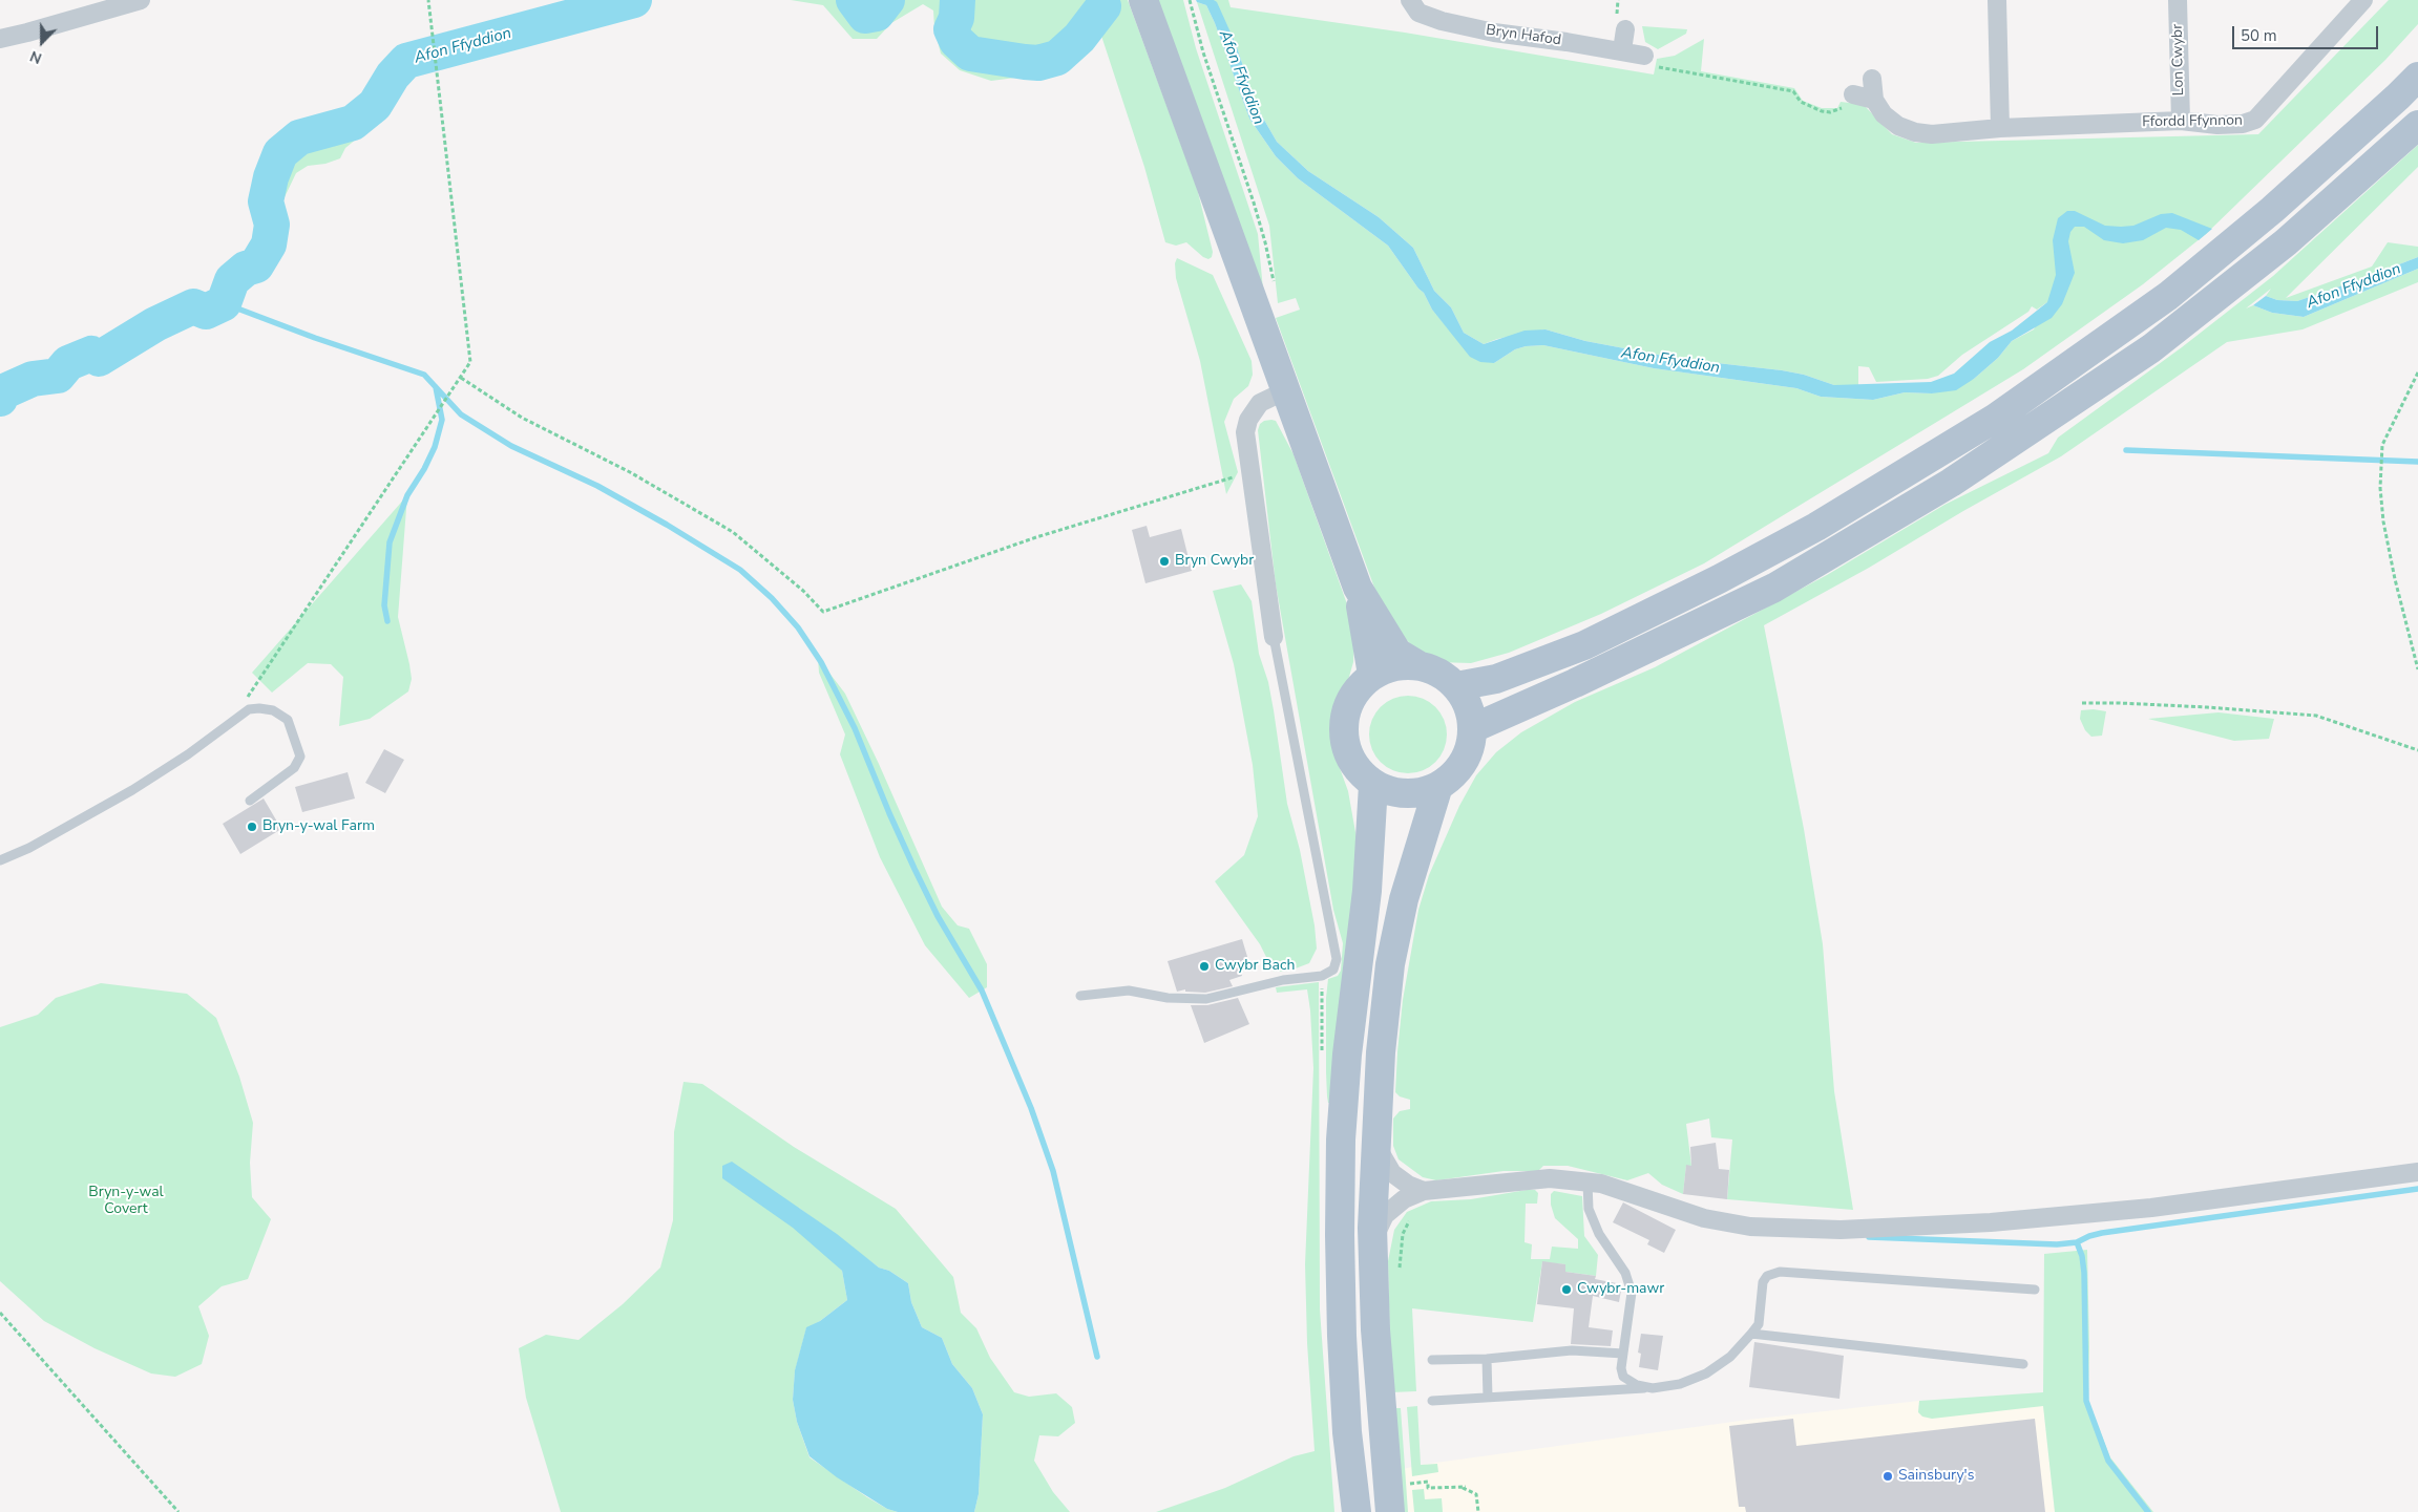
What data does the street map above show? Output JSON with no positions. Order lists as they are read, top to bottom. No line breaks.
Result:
{"streets":{"street":["Bryn Hafod","Lon Cwybr","Ffordd Ffynnon"]},"crossings":[["Lon Cwybr","Ffordd Ffynnon"]],"water":["Afon Ffyddion"],"parks":["Bryn-y-wal Covert"],"places":["Bryn Cwybr","Bryn-y-wal Farm","Cwybr Bach","Cwybr-mawr","Sainsbury's"],"scale_bar":"50 m","north":"bottom"}
